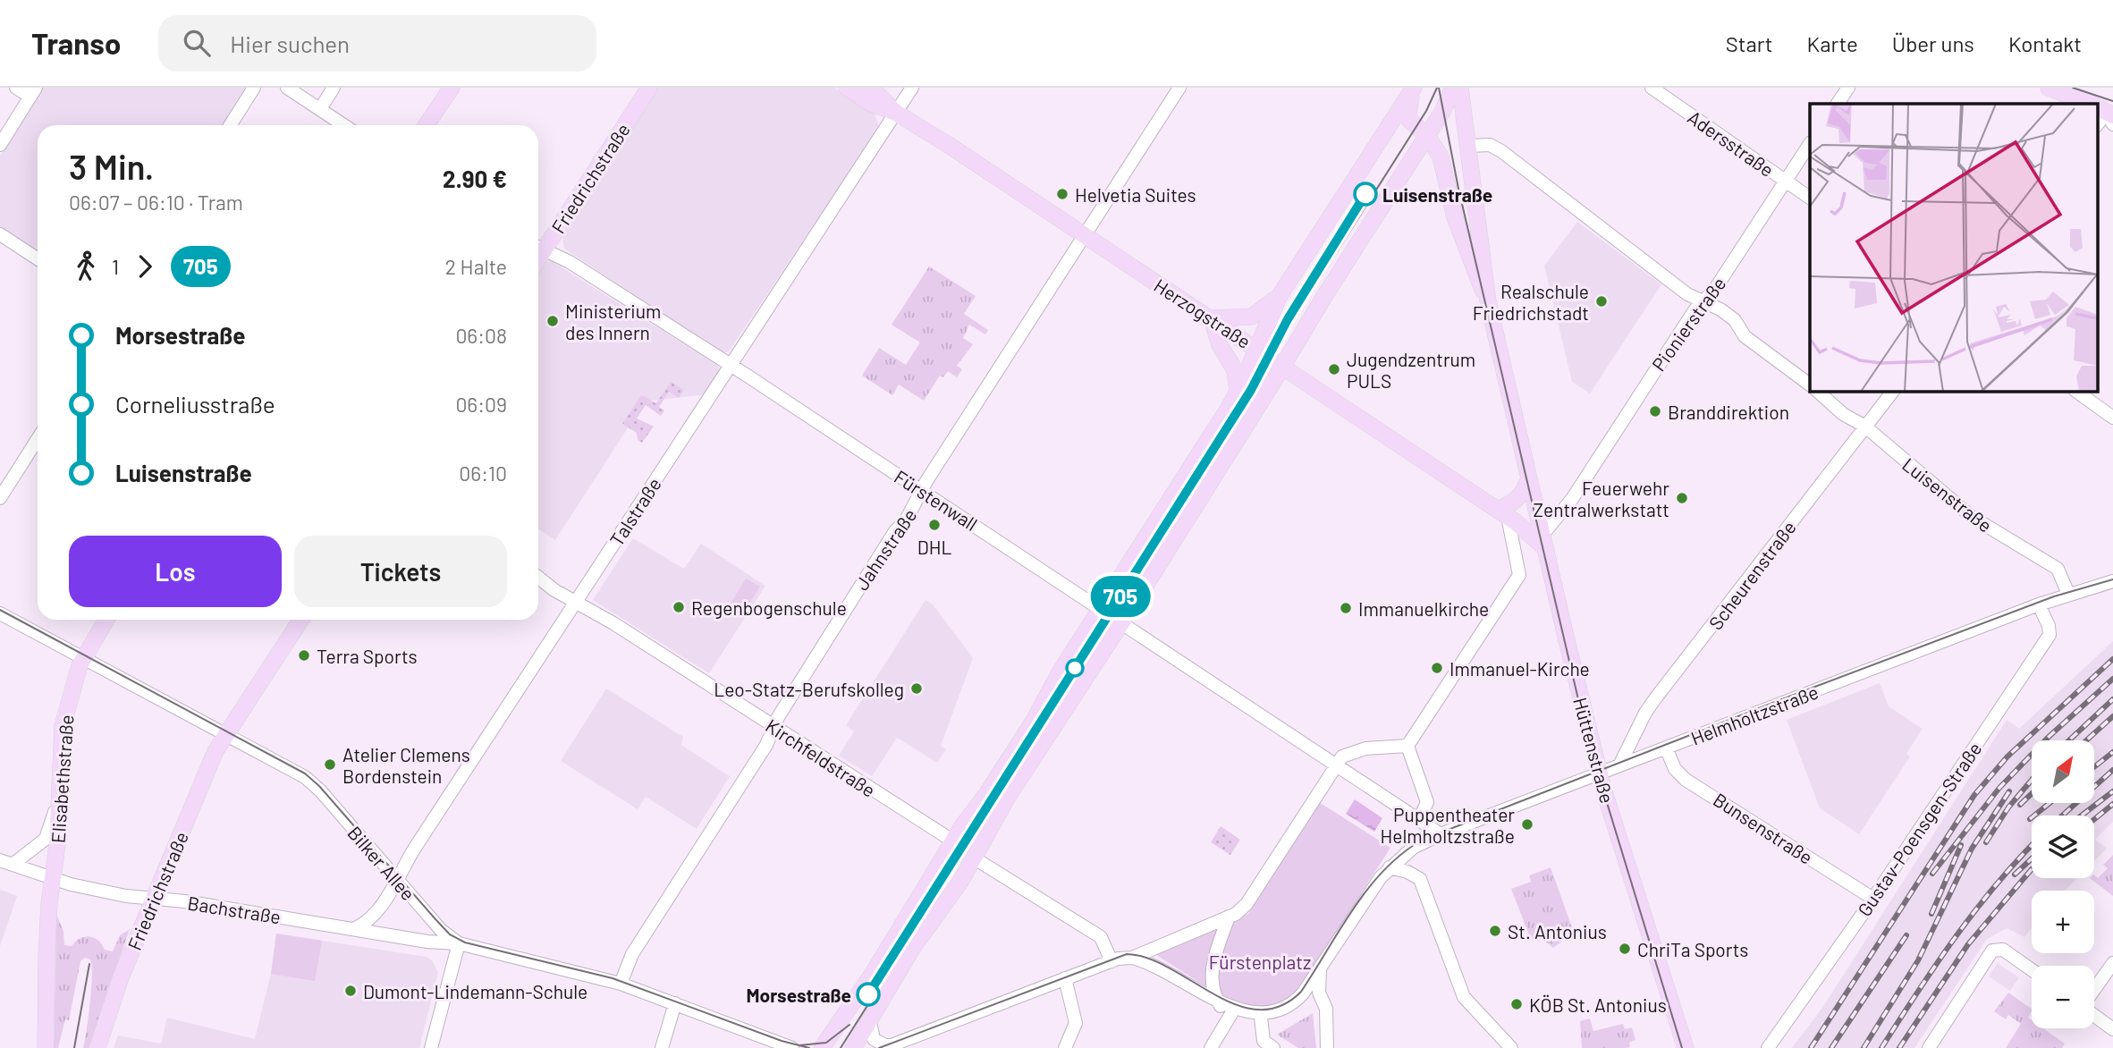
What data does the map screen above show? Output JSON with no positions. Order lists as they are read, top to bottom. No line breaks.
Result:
{"streets":{"main road":["Friedrichstraße","Herzogstraße","Hüttenstraße","Elisabethstraße"],"street":["Adersstraße","Pionierstraße","Luisenstraße","Fürstenwall","Talstraße","Jahnstraße","Scheurenstraße","Helmholtzstraße","Kirchfeldstraße","Bunsenstraße","Gustav-Poensgen-Straße","Bilker Allee","Bachstraße"]},"crossings":[["Adersstraße","Pionierstraße"],["Friedrichstraße","Fürstenwall"],["Friedrichstraße","Bilker Allee"],["Friedrichstraße","Bachstraße"],["Herzogstraße","Pionierstraße"],["Herzogstraße","Talstraße"],["Herzogstraße","Jahnstraße"],["Herzogstraße","Hüttenstraße"],["Pionierstraße","Hüttenstraße"],["Luisenstraße","Scheurenstraße"],["Luisenstraße","Helmholtzstraße"],["Fürstenwall","Talstraße"],["Fürstenwall","Jahnstraße"],["Talstraße","Kirchfeldstraße"],["Talstraße","Bilker Allee"],["Talstraße","Bachstraße"],["Jahnstraße","Kirchfeldstraße"],["Jahnstraße","Bilker Allee"],["Scheurenstraße","Helmholtzstraße"],["Helmholtzstraße","Hüttenstraße"],["Helmholtzstraße","Bunsenstraße"],["Helmholtzstraße","Gustav-Poensgen-Straße"],["Elisabethstraße","Bilker Allee"],["Elisabethstraße","Bachstraße"],["Bunsenstraße","Gustav-Poensgen-Straße"],["Bilker Allee","Bachstraße"]],"parks":["Fürstenplatz"],"places":["Helvetia Suites","Luisenstraße","Realschule Friedrichstadt","Ministerium des Innern","Jugendzentrum PULS","Branddirektion","Feuerwehr Zentralwerkstatt","DHL","Regenbogenschule","Immanuelkirche","Terra Sports","Immanuel-Kirche","Leo-Statz-Berufskolleg","Atelier Clemens Bordenstein","Puppentheater Helmholtzstraße","St. Antonius","ChriTa Sports","Dumont-Lindemann-Schule","Morsestraße","KÖB St. Antonius"],"lines":["tram line 705"],"north":"top right","page":{"header":"Transo","search":"Hier suchen","nav":["Start","Karte","Über uns","Kontakt"],"on_map":"705","heading":["3 Min.","06:07 – 06:10 · Tram","2.90 €"],"legs":["1","705","2 Halte"],"list":[{"name":"Morsestraße","value":"06:08"},{"name":"Corneliusstraße","value":"06:09"},{"name":"Luisenstraße","value":"06:10"}],"buttons":["Los","Tickets"],"map_buttons":["+","−"]}}
